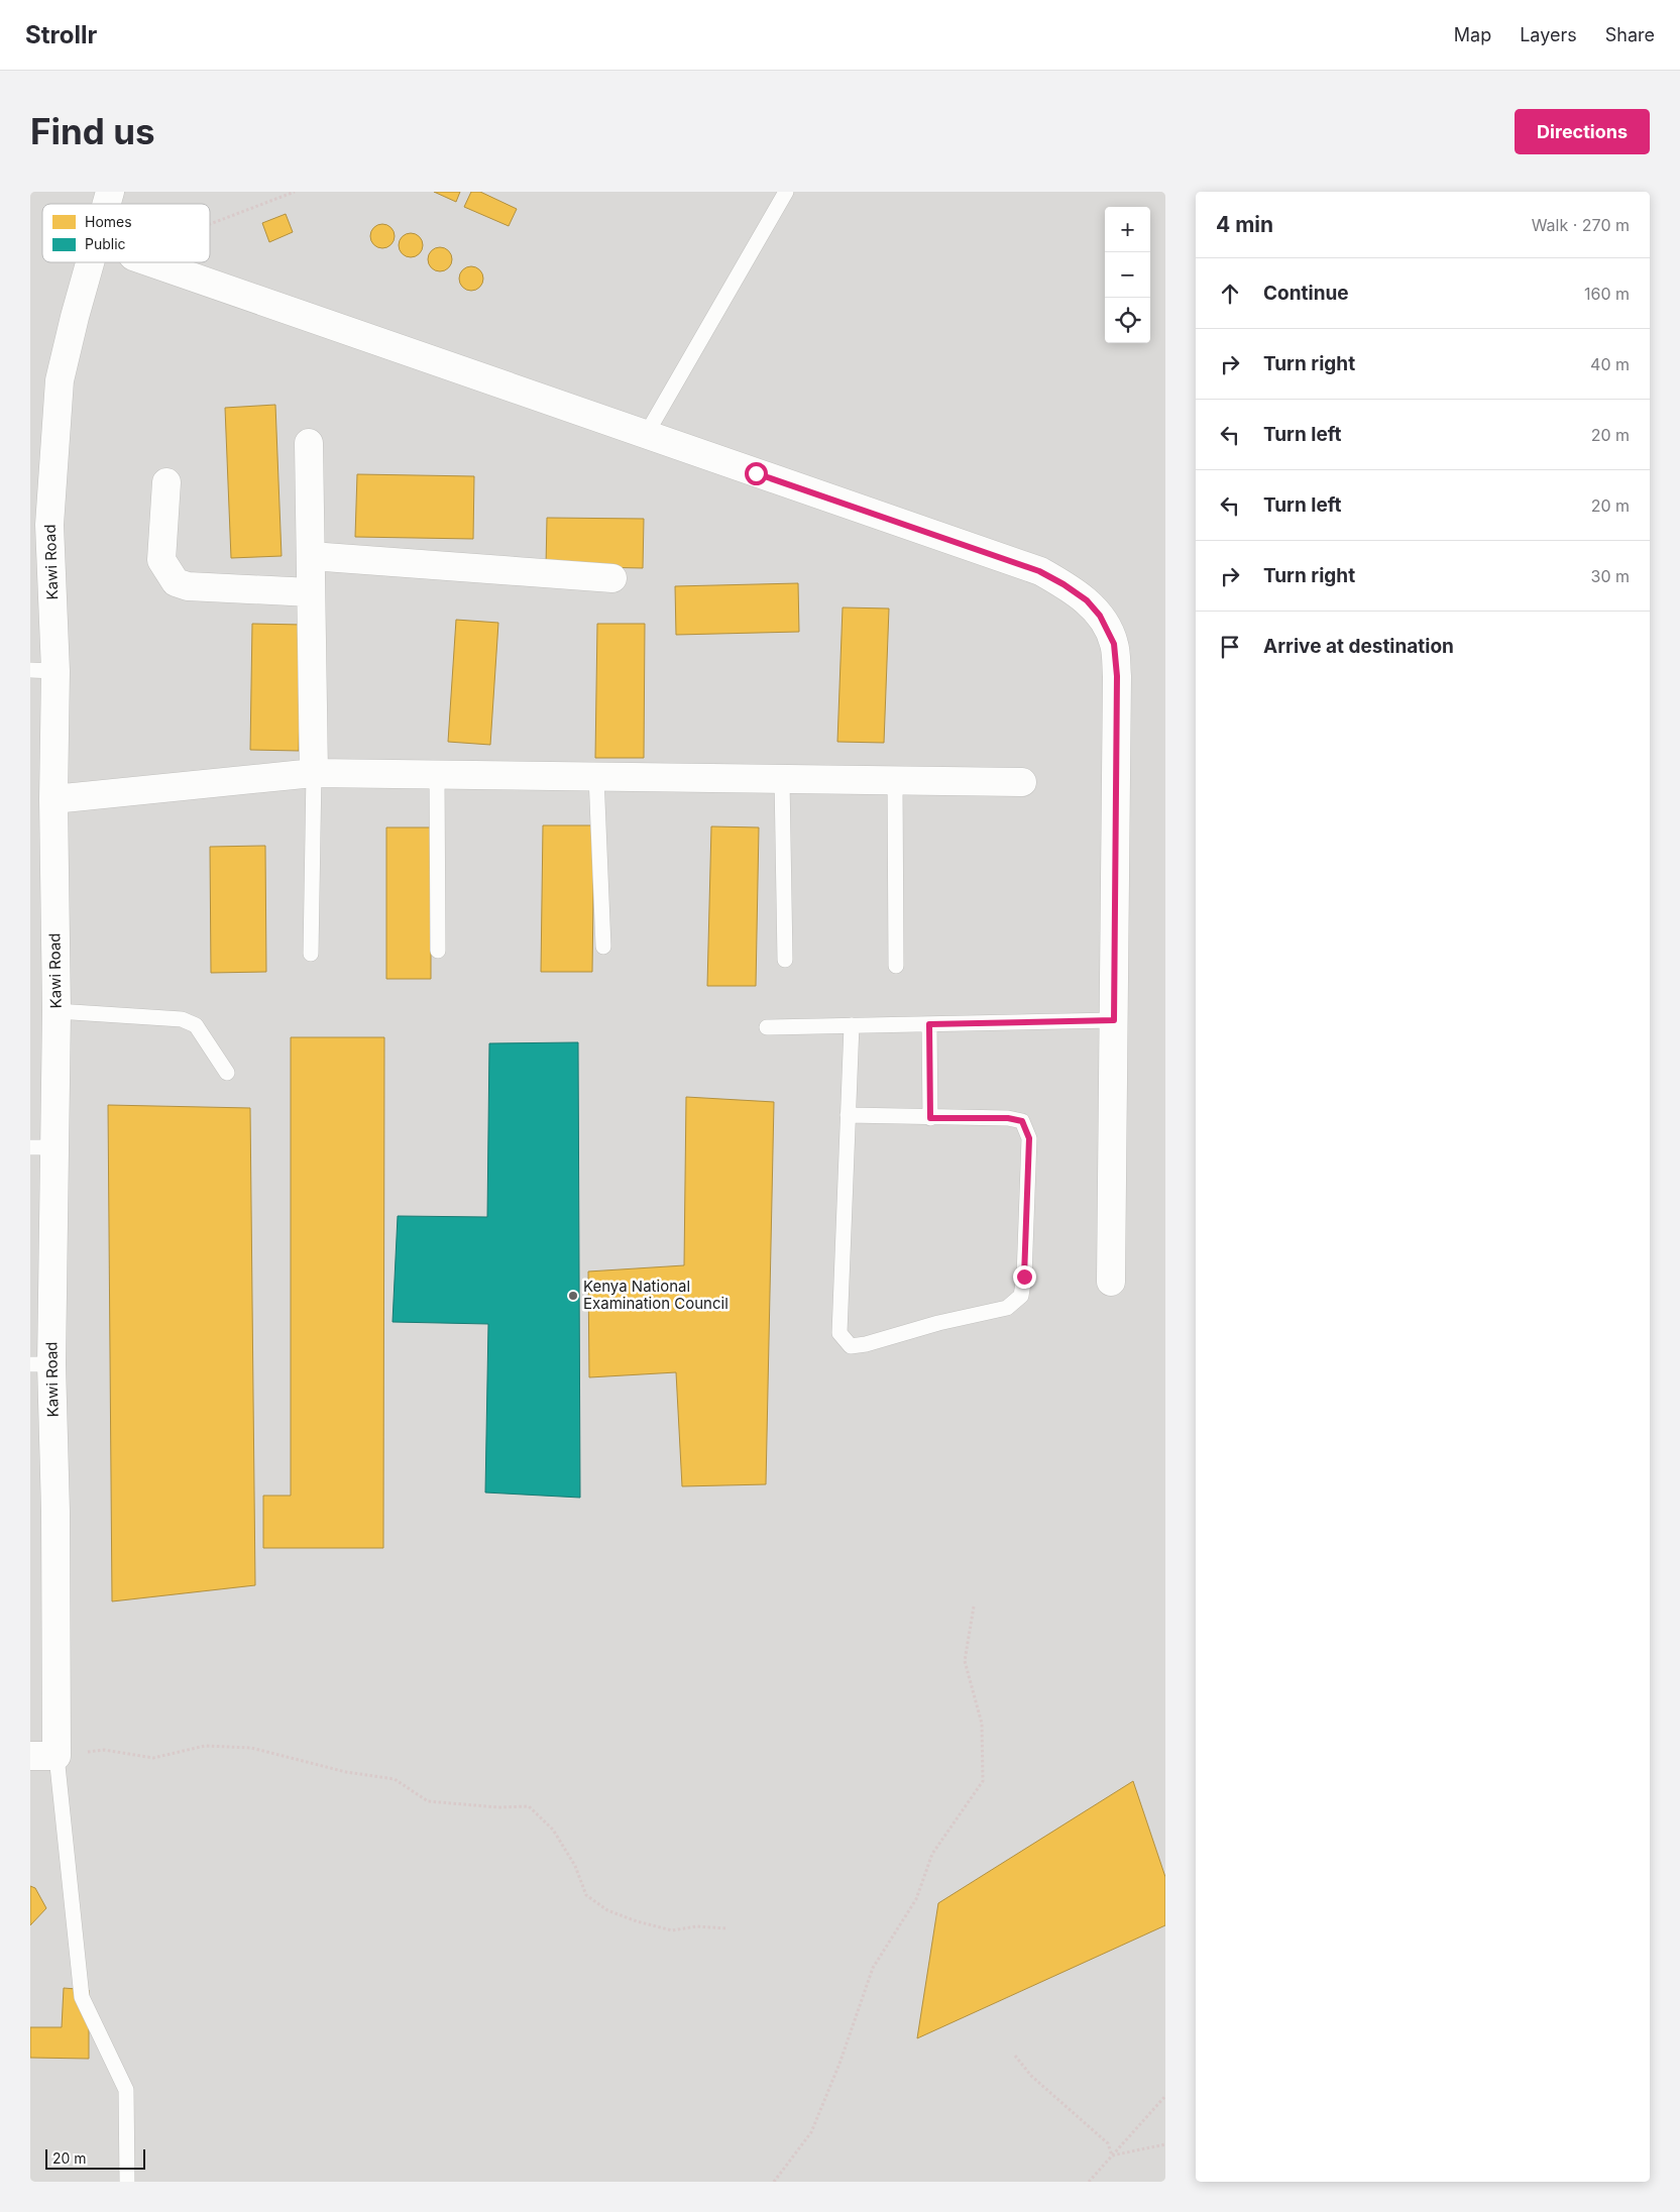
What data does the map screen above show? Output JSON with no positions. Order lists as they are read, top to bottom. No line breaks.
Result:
{"streets":{"street":["Kawi Road"]},"places":["Kenya National Examination Council"],"legend":["Homes","Public"],"scale_bar":"20 m","page":{"header":"Strollr","nav":["Map","Layers","Share"],"buttons":"Directions","title":"Find us","heading":["4 min","Walk · 270 m"],"map_buttons":["+","−"],"list":[["Continue","160 m"],["Turn right","40 m"],["Turn left","20 m"],["Turn left","20 m"],["Turn right","30 m"],"Arrive at destination"],"scale":"20 m"}}
